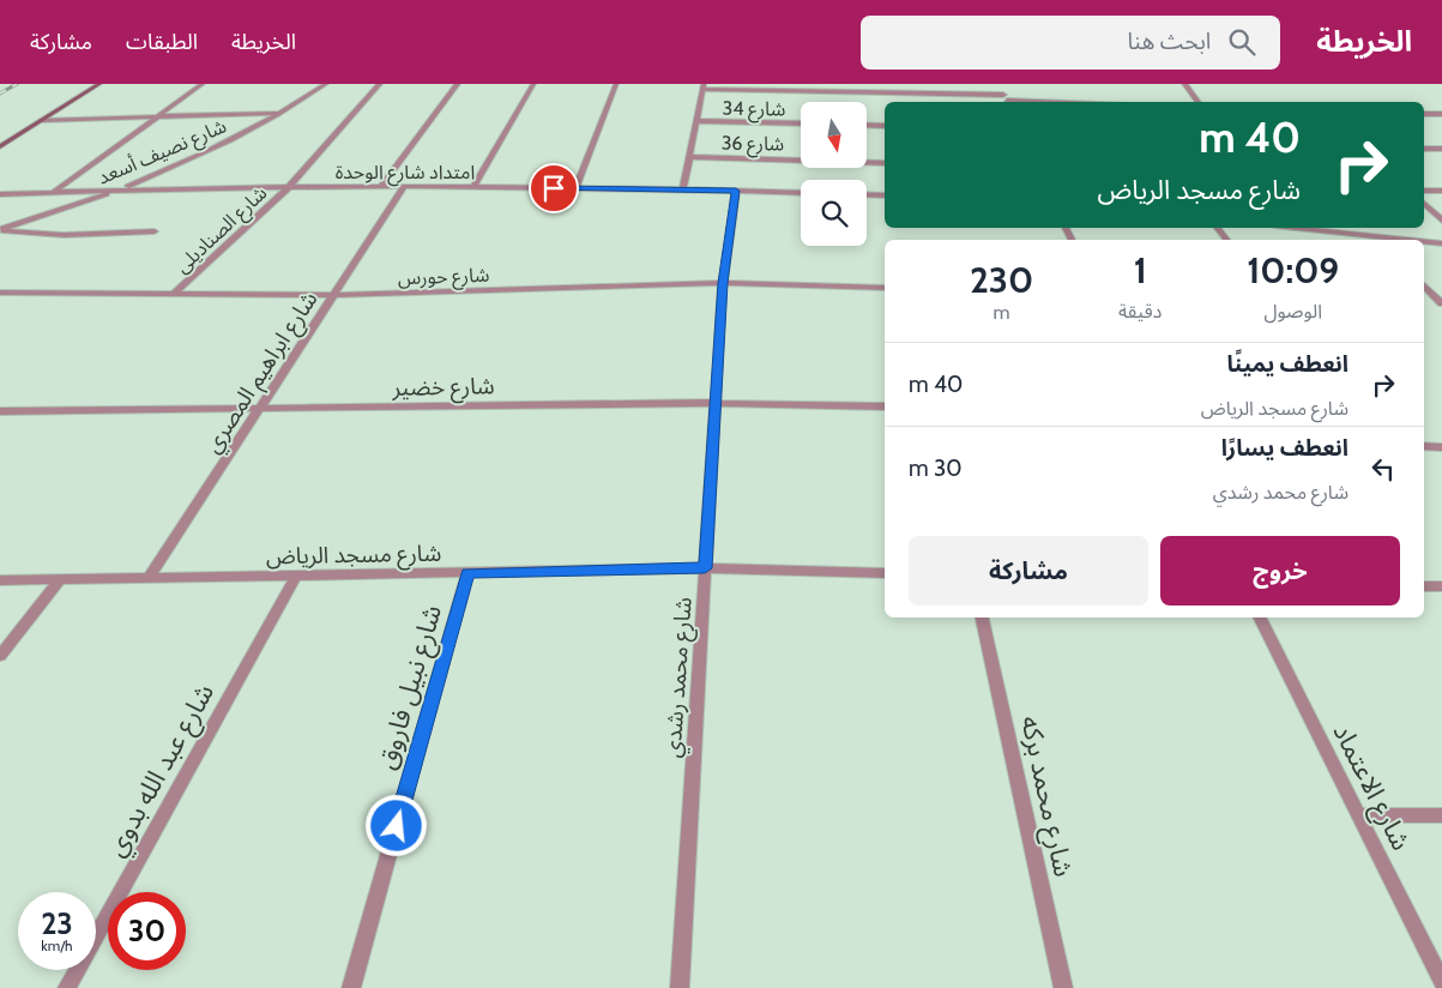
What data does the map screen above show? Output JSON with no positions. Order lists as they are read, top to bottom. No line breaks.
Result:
{"streets":{"street":["شارع 34","شارع 36","شارع نصيف أسعد","امتداد شارع الوحدة","شارع الصناديلى","شارع حورس","شارع ابراهيم المصري","شارع خضير","شارع مسجد الرياض","شارع محمد رشدي","شارع نبيل فاروق","شارع عبد الله بدوي","شارع الاعتماد","شارع محمد بركه"]},"crossings":[["شارع نصيف أسعد","امتداد شارع الوحدة"],["امتداد شارع الوحدة","شارع الصناديلى"],["امتداد شارع الوحدة","شارع ابراهيم المصري"],["امتداد شارع الوحدة","شارع محمد رشدي"],["شارع الصناديلى","شارع حورس"],["شارع حورس","شارع ابراهيم المصري"],["شارع حورس","شارع محمد رشدي"],["شارع ابراهيم المصري","شارع خضير"],["شارع ابراهيم المصري","شارع مسجد الرياض"],["شارع خضير","شارع محمد رشدي"],["شارع مسجد الرياض","شارع محمد رشدي"],["شارع مسجد الرياض","شارع نبيل فاروق"],["شارع مسجد الرياض","شارع عبد الله بدوي"]],"north":"bottom","page":{"header":"الخريطة","search":"ابحث هنا","nav":["الخريطة","الطبقات","مشاركة"],"turn":["40 m","شارع مسجد الرياض"],"eta":["10:09","الوصول","1","دقيقة","230","m"],"list":[{"name":"انعطف يمينًا","note":"شارع مسجد الرياض","value":"40 m"},{"name":"انعطف يسارًا","note":"شارع محمد رشدي","value":"30 m"}],"buttons":["خروج","مشاركة"],"speed":"23 km/h","limit":"30"}}
